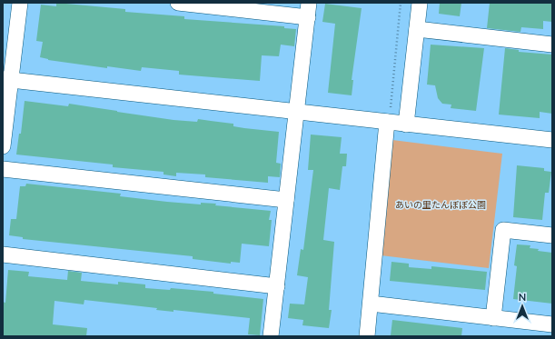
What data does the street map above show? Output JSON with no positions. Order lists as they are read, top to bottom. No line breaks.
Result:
{"parks":["あいの里たんぽぽ公園"],"north":"top"}
